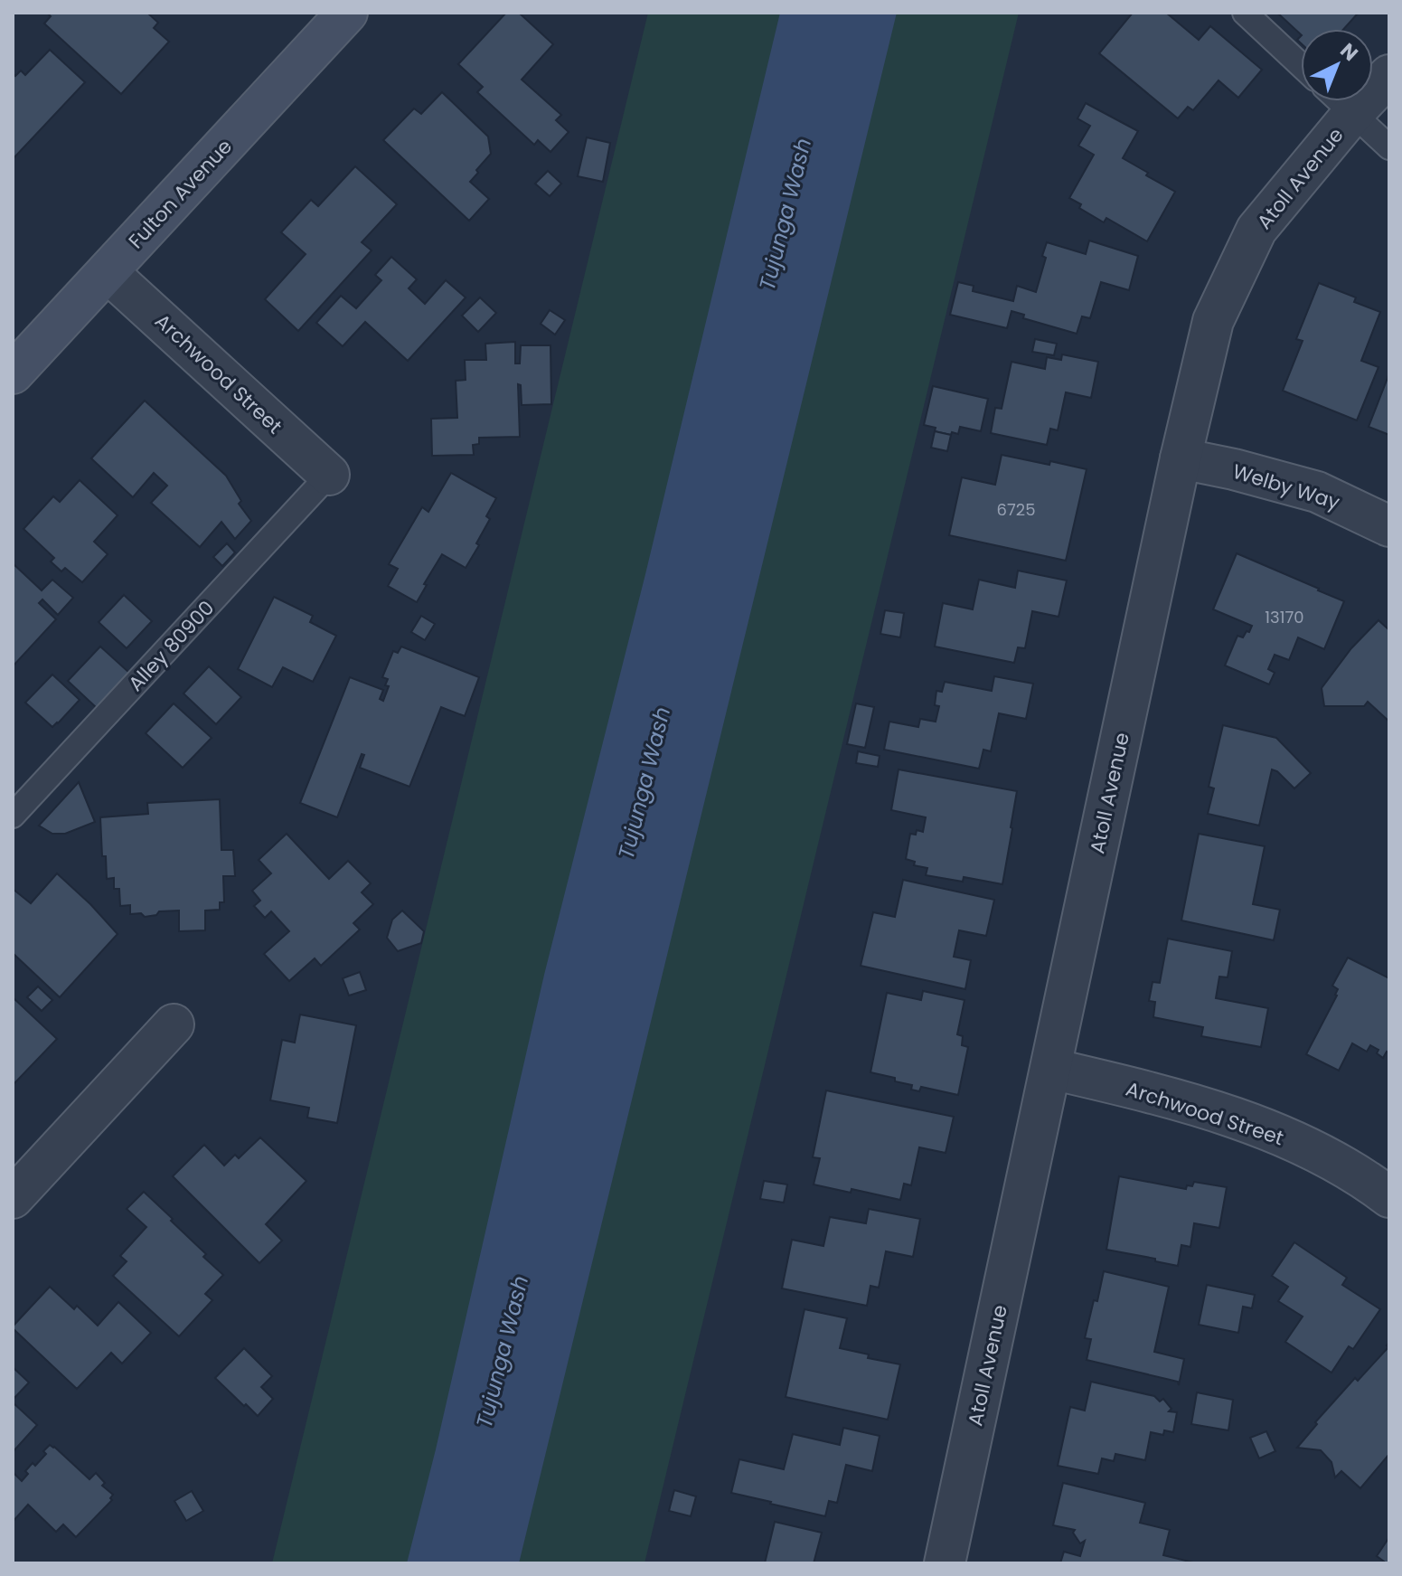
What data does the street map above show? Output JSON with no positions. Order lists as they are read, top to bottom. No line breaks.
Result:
{"streets":{"street":["Atoll Avenue","Fulton Avenue","Archwood Street","Welby Way"],"lane":["Alley 80900"]},"crossings":[["Atoll Avenue","Archwood Street"],["Atoll Avenue","Welby Way"],["Fulton Avenue","Archwood Street"],["Archwood Street","Alley 80900"]],"water":["Tujunga Wash"],"house_numbers":["6725","13170"],"north":"top right"}
